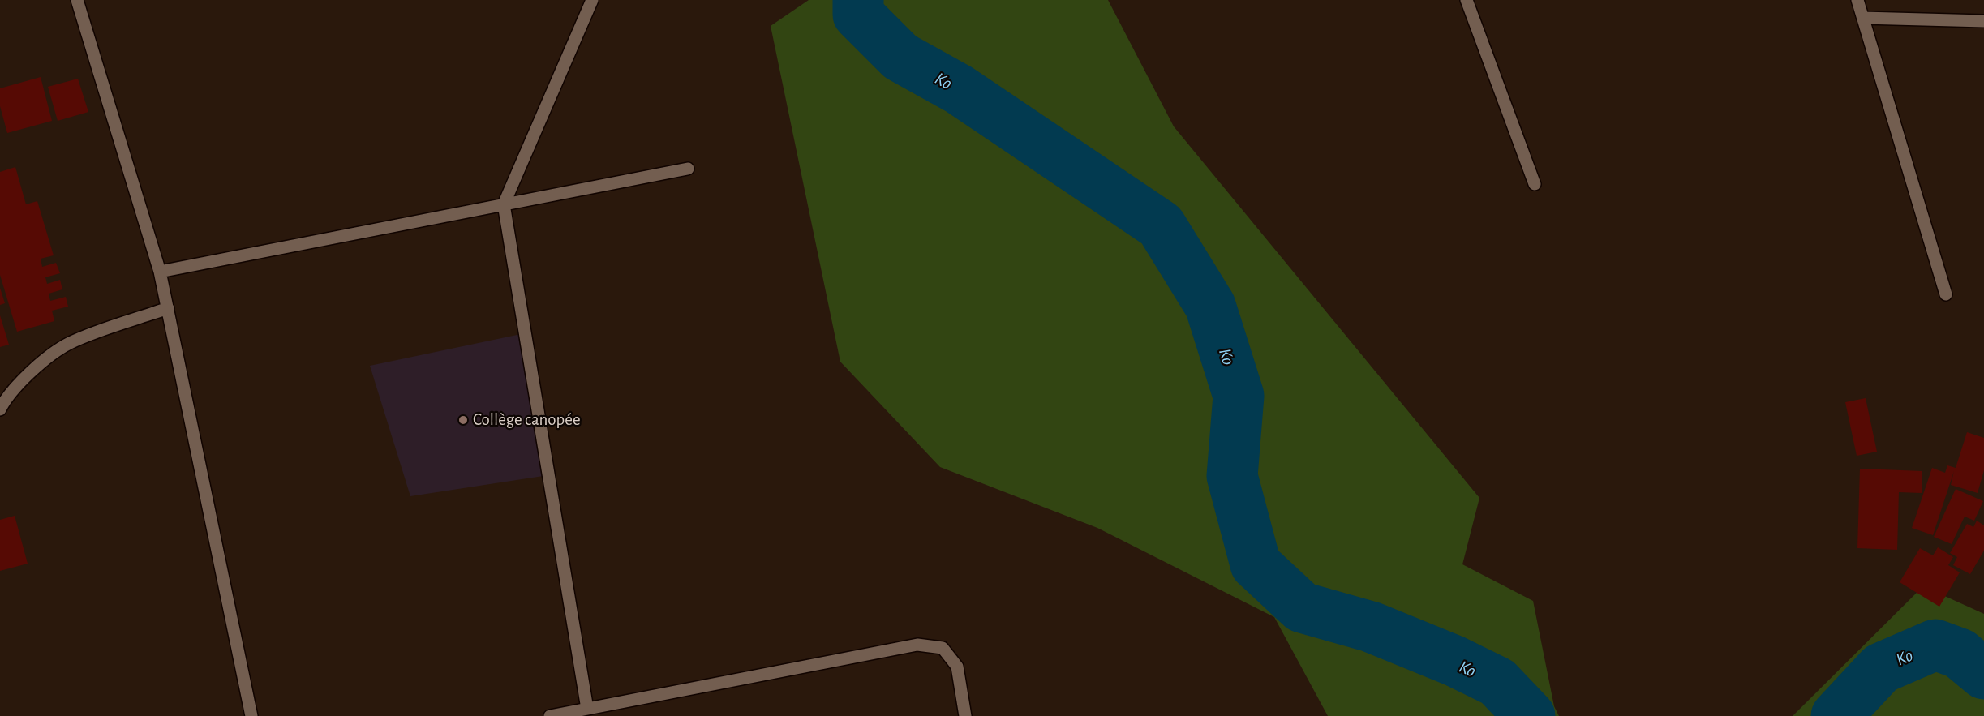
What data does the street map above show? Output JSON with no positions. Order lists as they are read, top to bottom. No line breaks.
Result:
{"water":["Ko"],"places":["Collège canopée"]}
